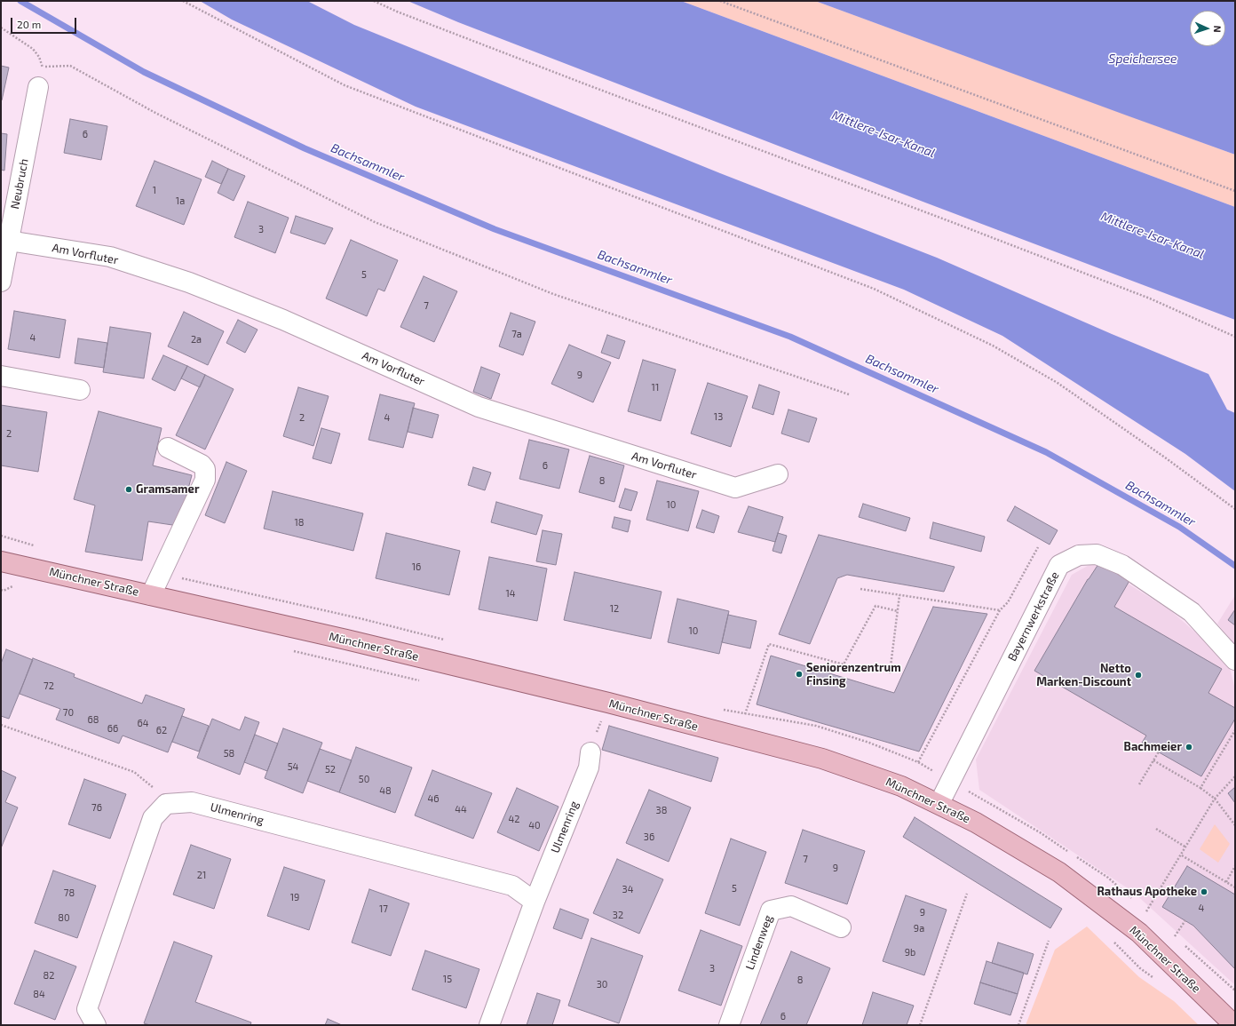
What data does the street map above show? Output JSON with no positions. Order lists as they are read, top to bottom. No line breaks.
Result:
{"streets":{"main road":["Münchner Straße"],"street":["Neubruch","Am Vorfluter","Bayernwerkstraße","Ulmenring","Lindenweg"]},"crossings":[["Neubruch","Am Vorfluter"],["Münchner Straße","Bayernwerkstraße"]],"water":["Speichersee","Mittlere-Isar-Kanal","Bachsammler"],"places":["Gramsamer","Seniorenzentrum Finsing","Netto Marken-Discount","Bachmeier","Rathaus Apotheke"],"house_numbers":["6","1","1a","3","5","7","7a","4","2a","9","11","13","2","4","2","6","8","10","18","16","14","12","10","72","70","68","64","66","62","58","54","52","50","48","46","76","44","38","42","40","36","7","9","21","5","34","78","19","4","17","9","32","80","9a","9b","3","82","15","8","30","84","6"],"scale_bar":"20 m","north":"right"}
